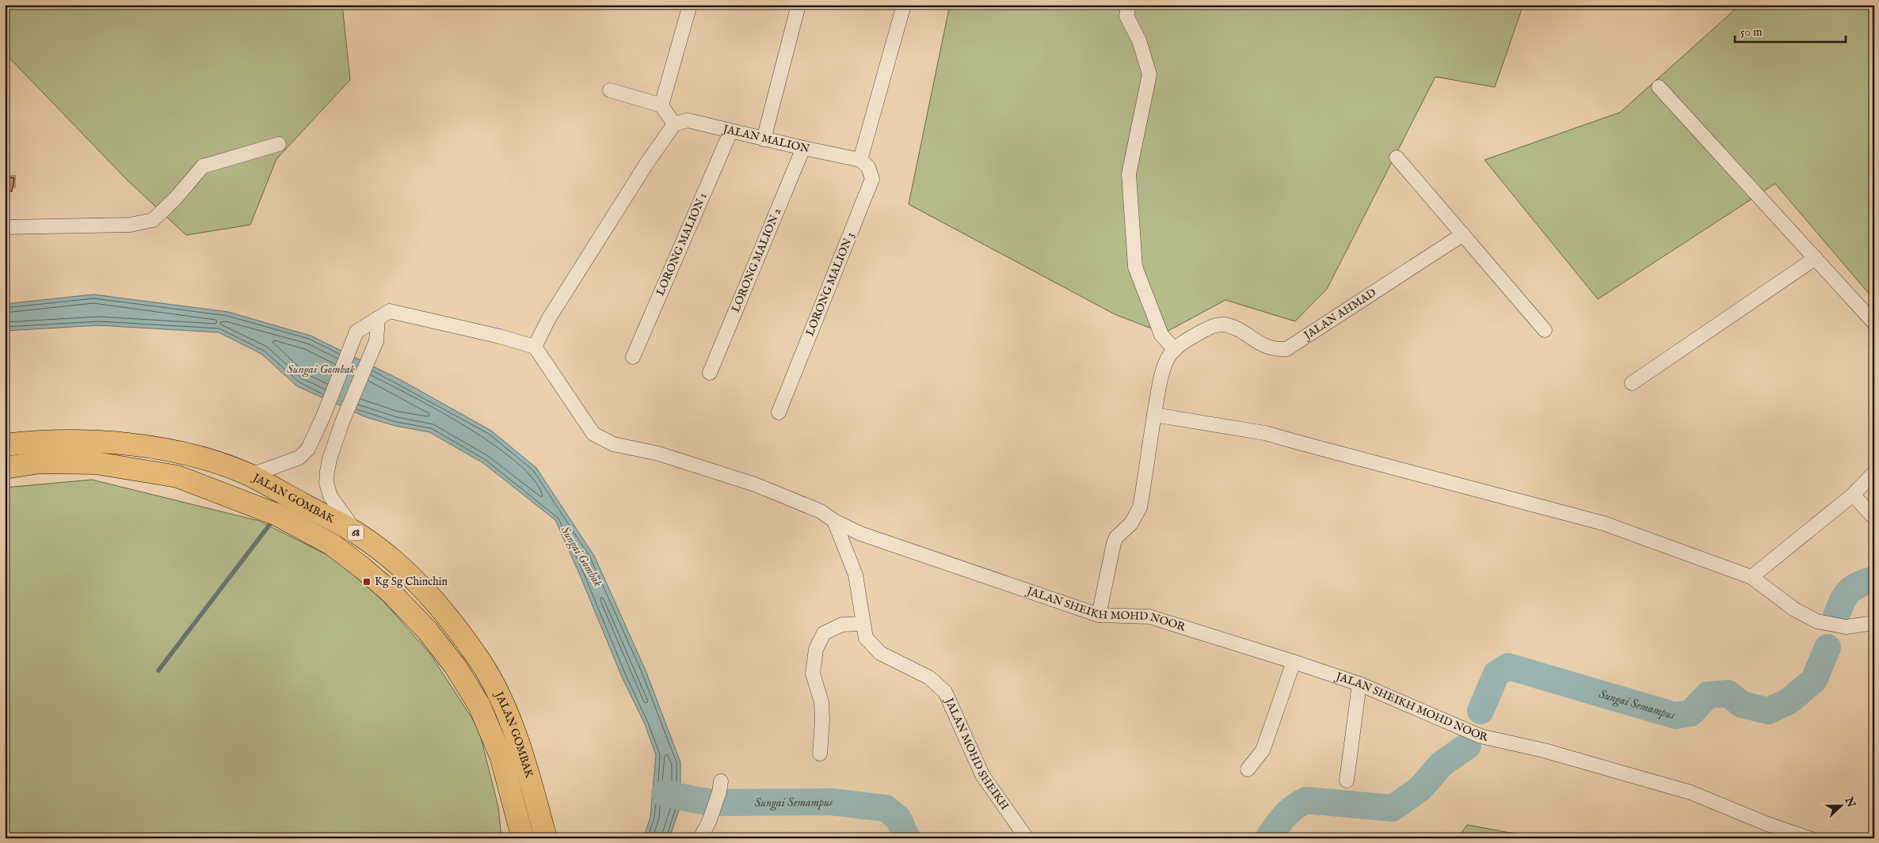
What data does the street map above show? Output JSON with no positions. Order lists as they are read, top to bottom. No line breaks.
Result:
{"streets":{"main road":["JALAN GOMBAK","68"],"street":["JALAN MALION","LORONG MALION 1","LORONG MALION 2","LORONG MALION 3","JALAN AHMAD","JALAN SHEIKH MOHD NOOR","JALAN MOHD SHEIKH"]},"crossings":[["JALAN MALION","LORONG MALION 1"],["JALAN MALION","LORONG MALION 2"],["JALAN MALION","LORONG MALION 3"],["JALAN SHEIKH MOHD NOOR","JALAN MOHD SHEIKH"]],"water":["Sungai Gombak","Sungai Semampus"],"places":{"transit":["Kg Sg Chinchin"]},"scale_bar":"50 m","north":"right"}
